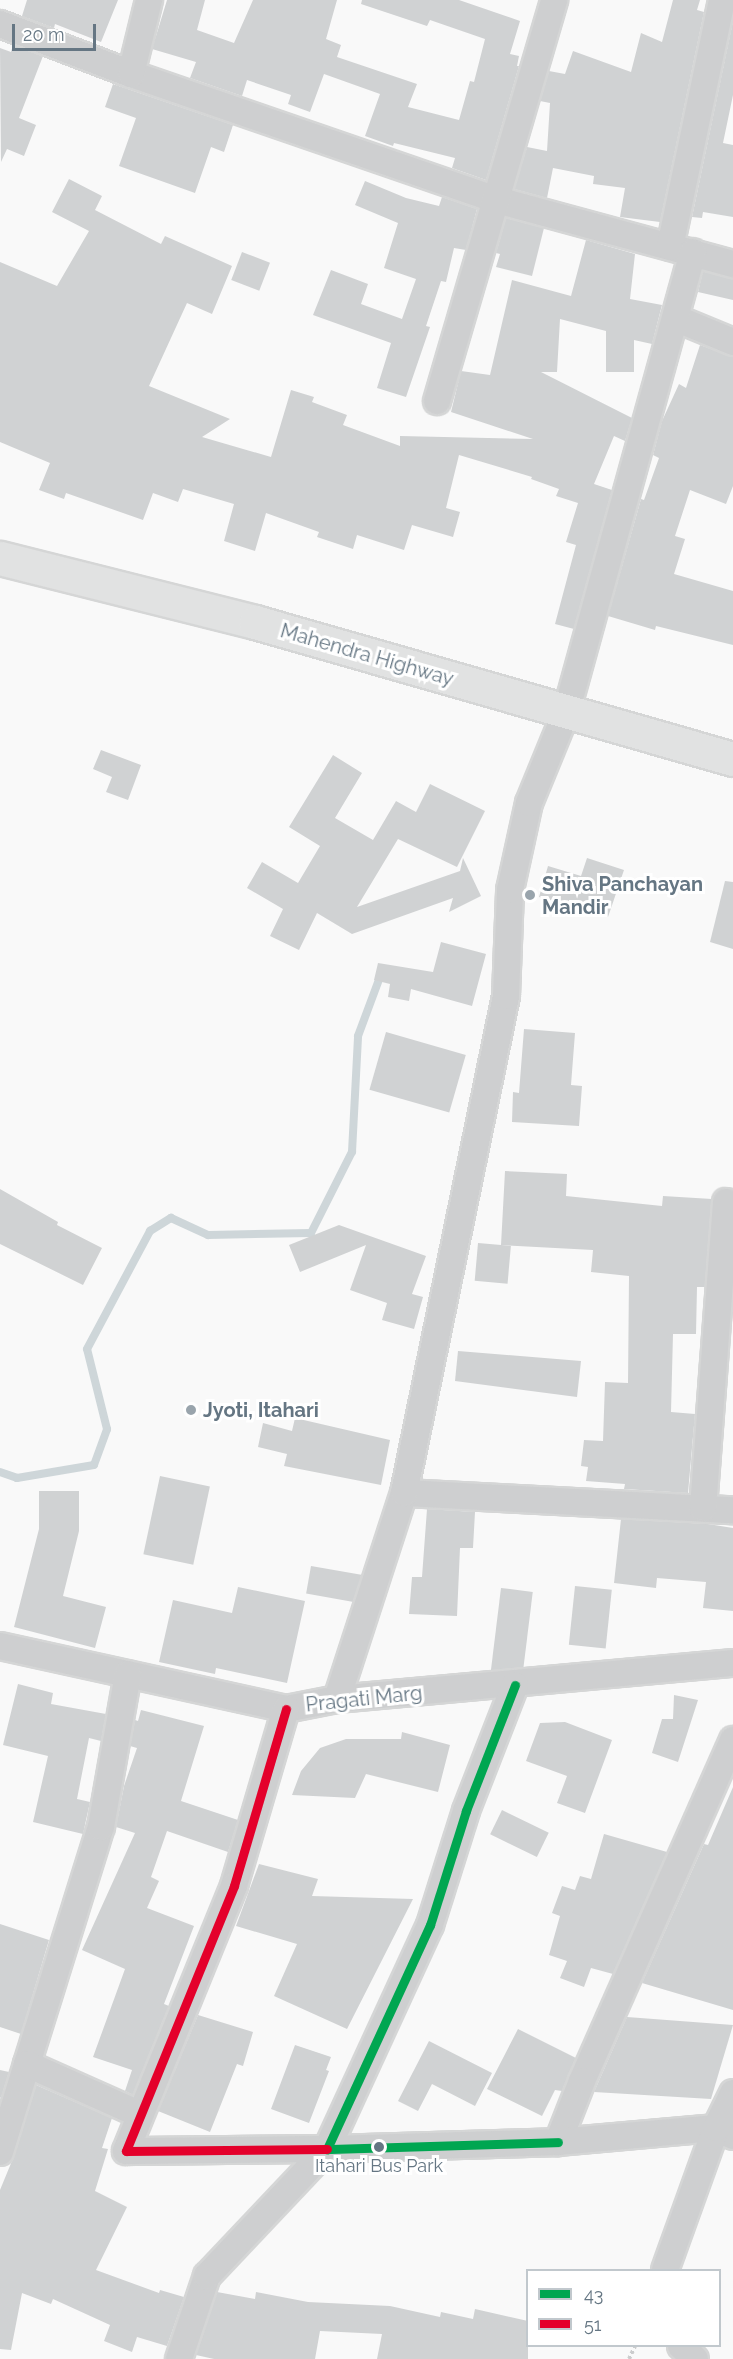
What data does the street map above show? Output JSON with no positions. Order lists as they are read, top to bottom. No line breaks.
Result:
{"streets":{"highway":["Mahendra Highway"],"street":["Pragati Marg"]},"places":["Shiva Panchayan Mandir","Jyoti, Itahari","Itahari Bus Park"],"lines":["transit line 43","transit line 51"],"legend":["43","51"],"scale_bar":"20 m"}
